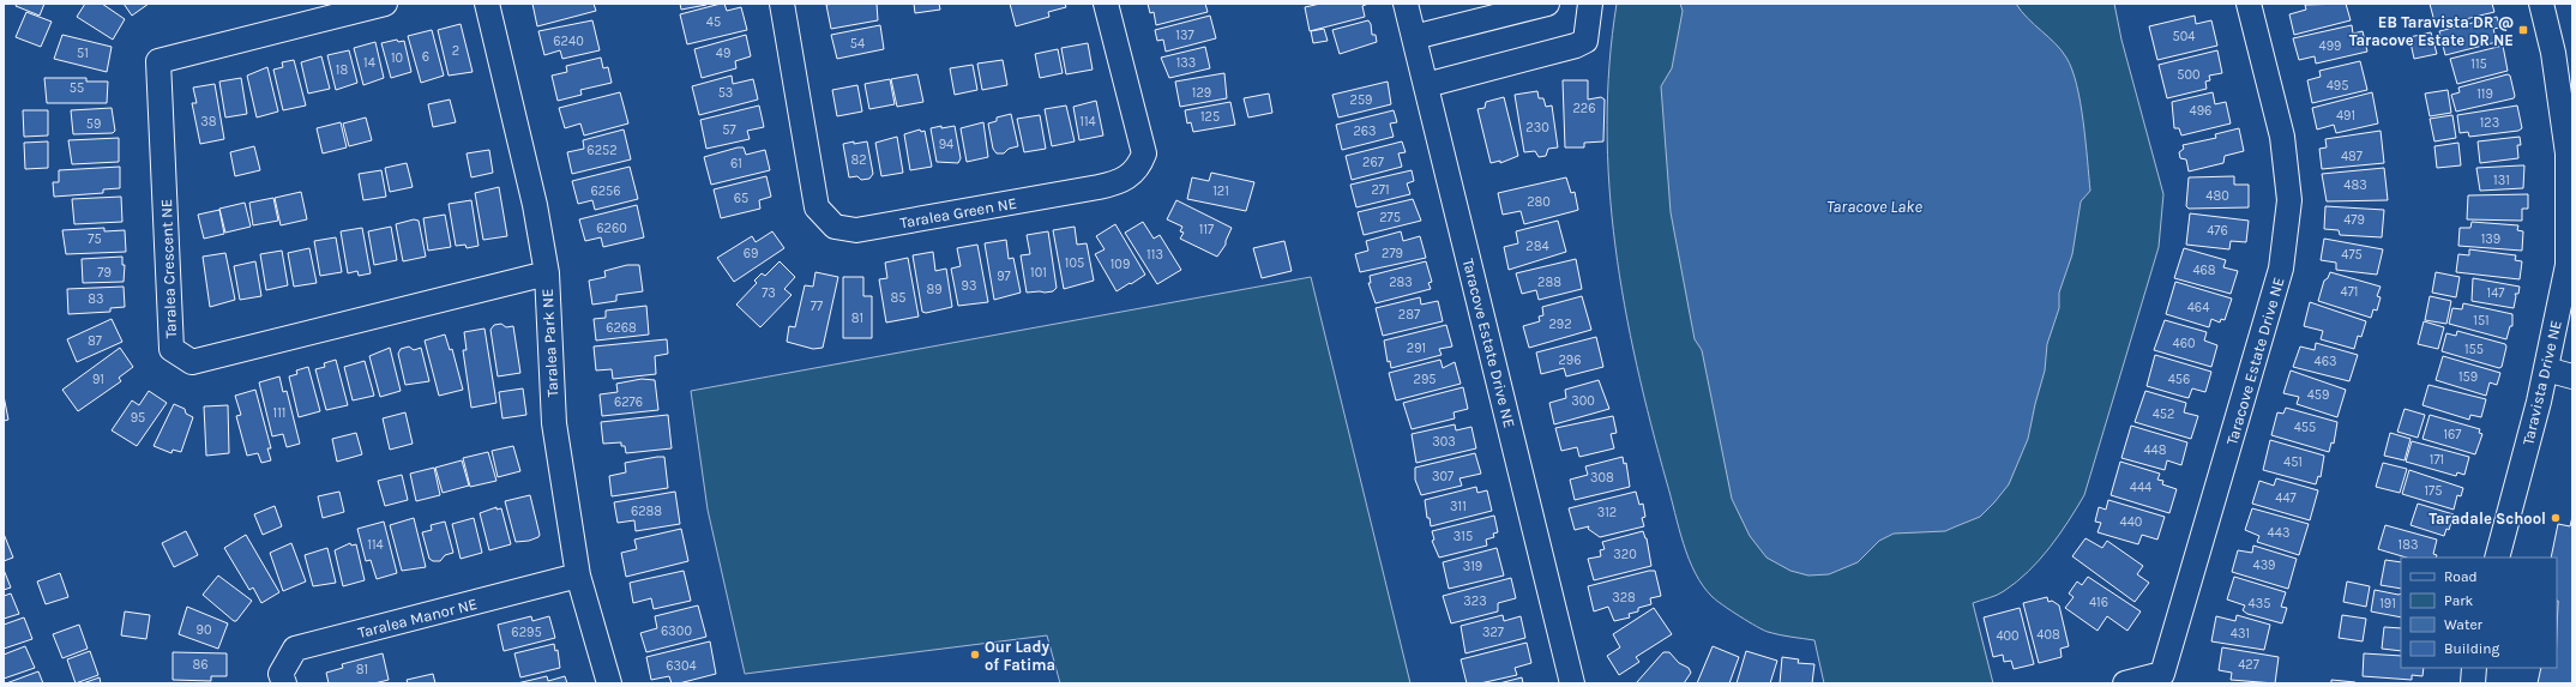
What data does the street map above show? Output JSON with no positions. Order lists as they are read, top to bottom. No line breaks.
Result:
{"streets":{"street":["Taralea Green NE","Taralea Crescent NE","Taralea Park NE","Taracove Estate Drive NE","Taravista Drive NE","Taralea Manor NE"]},"crossings":[["Taralea Crescent NE","Taralea Park NE"],["Taralea Park NE","Taralea Manor NE"]],"water":["Taracove Lake"],"places":{"transit":["EB Taravista DR @ Taracove Estate DR NE"],"other":["Taradale School","Our Lady of Fatima"]},"house_numbers":["45","137","504","6240","54","499","2","51","49","6","10","14","133","115","18","500","495","55","53","129","119","259","226","496","491","125","38","114","123","59","230","57","263","94","6252","487","82","267","61","131","483","271","6256","121","480","65","280","275","479","6260","117","476","75","139","284","69","279","113","475","105","109","468","79","101","97","283","288","93","89","471","73","147","85","83","77","464","287","81","151","292","6268","87","460","291","155","296","463","159","91","295","456","459","300","6276","111","452","95","455","167","303","448","171","451","307","308","444","175","447","311","6288","312","440","443","315","114","183","320","439","319","328","323","416","435","191","90","6300","6295","327","431","408","400","86","427","6304","81"],"legend":["Road","Park","Water","Building"]}
